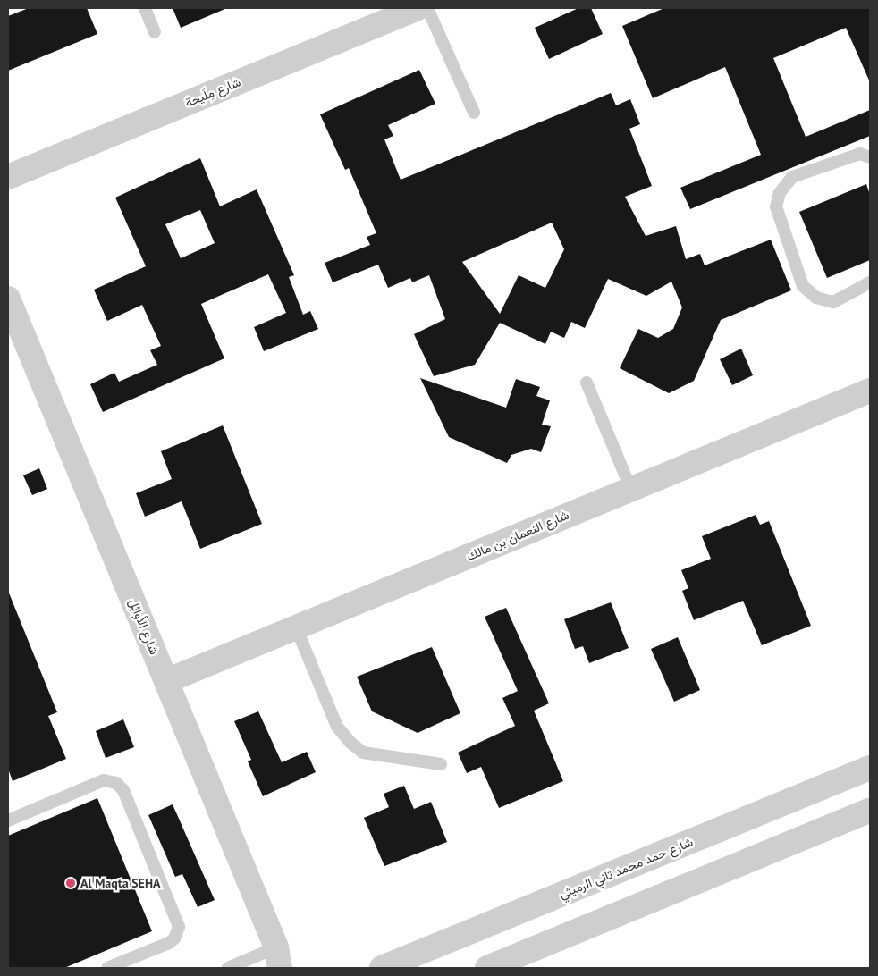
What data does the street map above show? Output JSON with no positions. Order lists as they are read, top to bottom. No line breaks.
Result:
{"streets":{"street":["شارع مِلَيحة","شارع النعمان بن مالك","شارع الأوائِل","شارع حمد محمد ثاني الرميثي"]},"crossings":[["شارع النعمان بن مالك","شارع الأوائِل"]],"places":["Al Maqta SEHA"]}
